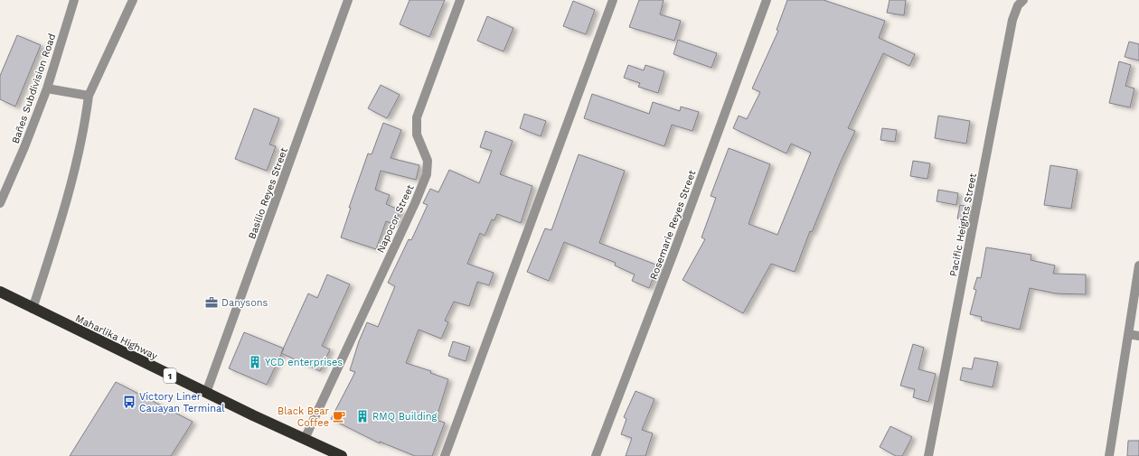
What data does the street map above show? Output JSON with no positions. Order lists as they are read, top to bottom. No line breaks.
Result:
{"streets":{"highway":["Maharlika Highway","1"],"street":["Bañes Subdivision Road","Basilio Reyes Street","Napocor Street","Rosemarie Reyes Street","Pacific Heights Street"]},"crossings":[["Basilio Reyes Street","Maharlika Highway"],["Napocor Street","Maharlika Highway"]],"places":{"office":["Danysons"],"building":["YCD enterprises","RMQ Building"],"bus stop":["Victory Liner Cauayan Terminal"],"cafe":["Black Bear Coffee"]}}
